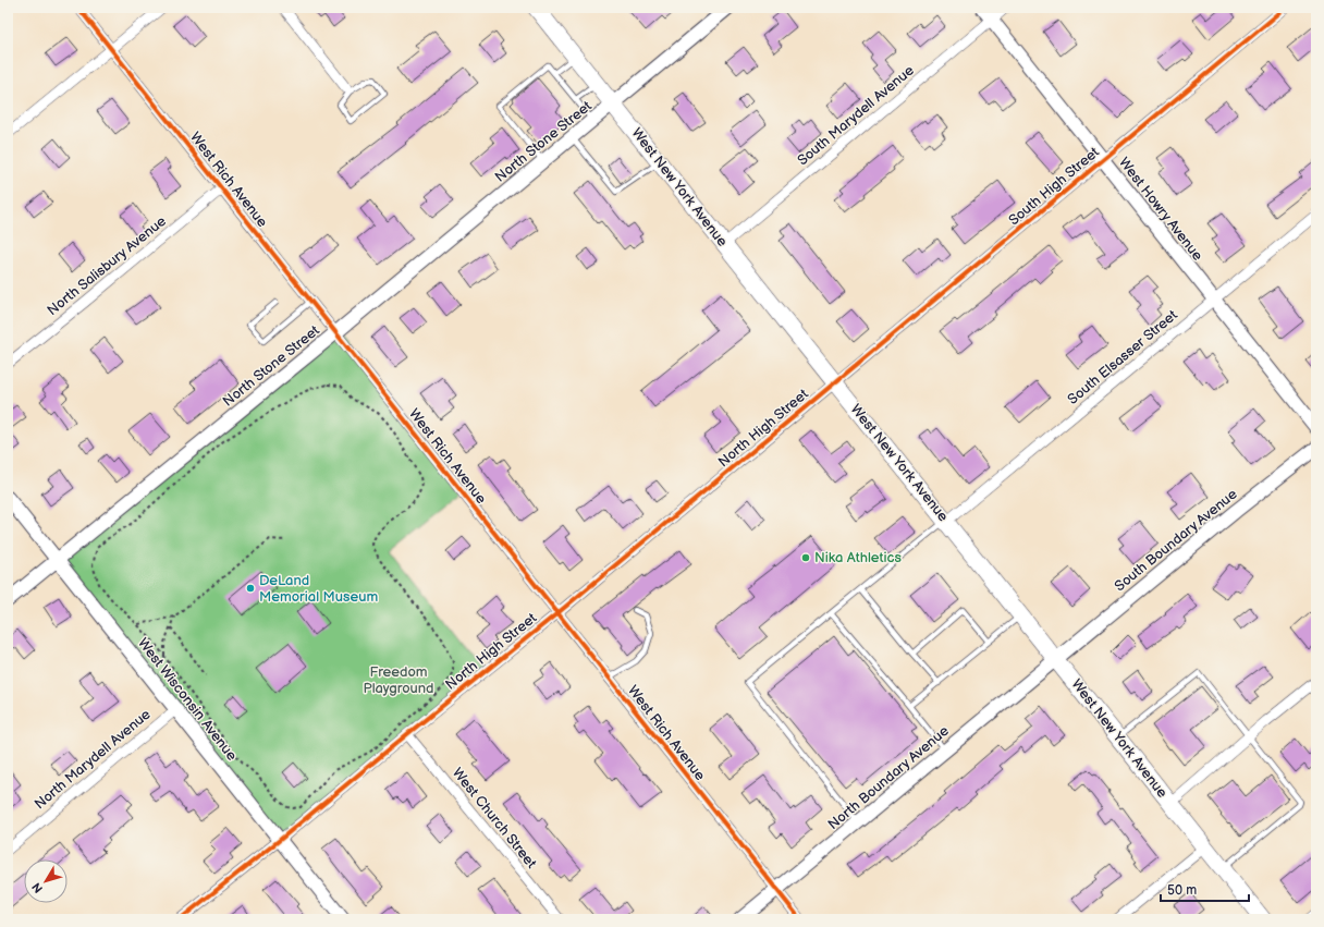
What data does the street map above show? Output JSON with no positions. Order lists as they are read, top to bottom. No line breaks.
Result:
{"streets":{"main road":["West New York Avenue"],"street":["South Marydell Avenue","North Stone Street","West Rich Avenue","South High Street","West Howry Avenue","North Salisbury Avenue","South Elsasser Street","North High Street","South Boundary Avenue","West Wisconsin Avenue","North Marydell Avenue","North Boundary Avenue","West Church Street"]},"crossings":[["South Marydell Avenue","West New York Avenue"],["South Marydell Avenue","West Howry Avenue"],["North Stone Street","West Rich Avenue"],["North Stone Street","West New York Avenue"],["North Stone Street","West Wisconsin Avenue"],["West Rich Avenue","North Salisbury Avenue"],["West Rich Avenue","North High Street"],["West Rich Avenue","North Boundary Avenue"],["South High Street","West New York Avenue"],["South High Street","West Howry Avenue"],["South High Street","North High Street"],["West New York Avenue","South Elsasser Street"],["West New York Avenue","North High Street"],["West New York Avenue","South Boundary Avenue"],["West New York Avenue","North Boundary Avenue"],["West Howry Avenue","South Elsasser Street"],["North High Street","West Wisconsin Avenue"],["North High Street","West Church Street"],["South Boundary Avenue","North Boundary Avenue"],["West Wisconsin Avenue","North Marydell Avenue"]],"parks":["Freedom Playground"],"places":["Nika Athletics","DeLand Memorial Museum"],"scale_bar":"50 m","north":"bottom left"}
